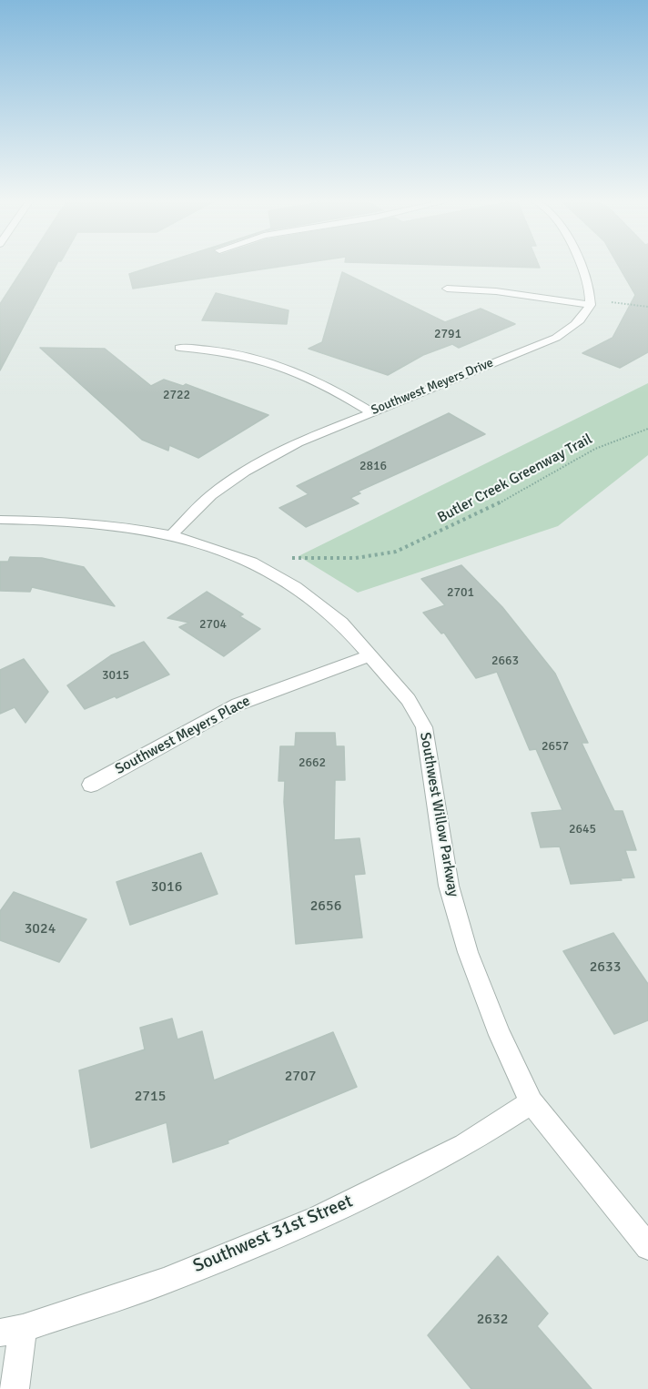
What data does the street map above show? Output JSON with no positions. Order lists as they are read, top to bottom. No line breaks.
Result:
{"streets":{"street":["Southwest Meyers Drive","Southwest Meyers Place","Southwest Willow Parkway","Southwest 31st Street"],"path":["Butler Creek Greenway Trail"]},"crossings":[["Southwest Meyers Drive","Southwest Willow Parkway"],["Butler Creek Greenway Trail","Southwest Willow Parkway"],["Southwest Meyers Place","Southwest Willow Parkway"],["Southwest Willow Parkway","Southwest 31st Street"]],"house_numbers":["2791","2722","2816","2701","2704","2663","3015","2657","2662","2645","3016","2656","3024","2633","2707","2715","2632"]}
